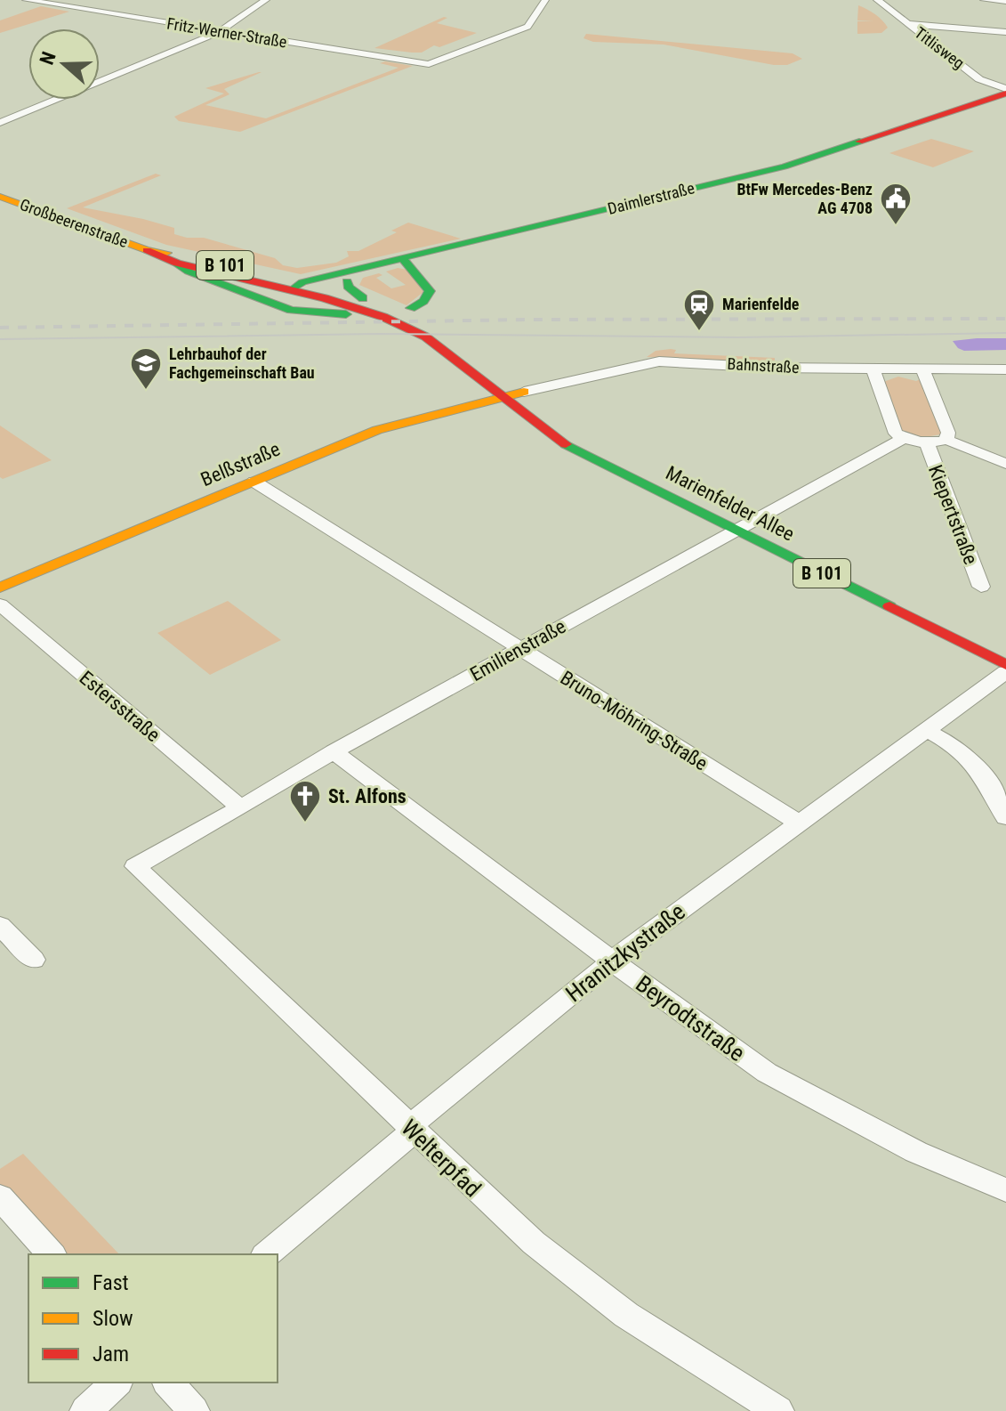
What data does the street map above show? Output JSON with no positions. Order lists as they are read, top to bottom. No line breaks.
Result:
{"streets":{"street":["Fritz-Werner-Straße","Titlisweg","Daimlerstraße","Großbeerenstraße","B 101","Bahnstraße","Belßstraße","Marienfelder Allee","Kiepertstraße","Emilienstraße","Estersstraße","Bruno-Möhring-Straße","Hranitzkystraße","Beyrodtstraße","Welterpfad"]},"crossings":[["Titlisweg","Daimlerstraße"],["Daimlerstraße","Großbeerenstraße"],["Großbeerenstraße","Marienfelder Allee"],["Bahnstraße","Marienfelder Allee"],["Belßstraße","Marienfelder Allee"],["Belßstraße","Bruno-Möhring-Straße"],["Marienfelder Allee","Emilienstraße"],["Emilienstraße","Estersstraße"],["Emilienstraße","Bruno-Möhring-Straße"],["Emilienstraße","Beyrodtstraße"],["Emilienstraße","Welterpfad"],["Bruno-Möhring-Straße","Hranitzkystraße"],["Hranitzkystraße","Beyrodtstraße"],["Hranitzkystraße","Welterpfad"]],"places":{"public building":["BtFw Mercedes-Benz AG 4708"],"station":["Marienfelde"],"school or university":["Lehrbauhof der Fachgemeinschaft Bau"],"church":["St. Alfons"]},"legend":["Fast","Slow","Jam"],"north":"left"}
